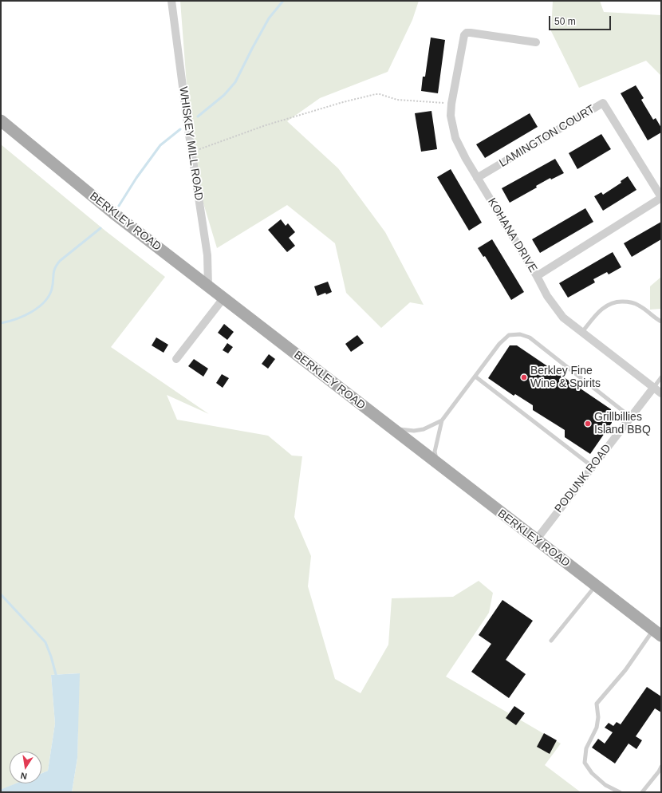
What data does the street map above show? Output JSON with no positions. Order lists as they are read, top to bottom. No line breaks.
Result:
{"streets":{"main road":["BERKLEY ROAD"],"street":["LAMINGTON COURT","WHISKEY MILL ROAD","KOHANA DRIVE","PODUNK ROAD"]},"crossings":[["LAMINGTON COURT","KOHANA DRIVE"],["WHISKEY MILL ROAD","BERKLEY ROAD"],["BERKLEY ROAD","PODUNK ROAD"],["KOHANA DRIVE","PODUNK ROAD"]],"places":["Berkley Fine Wine & Spirits","Grillbillies Island BBQ"],"scale_bar":"50 m","north":"bottom"}
